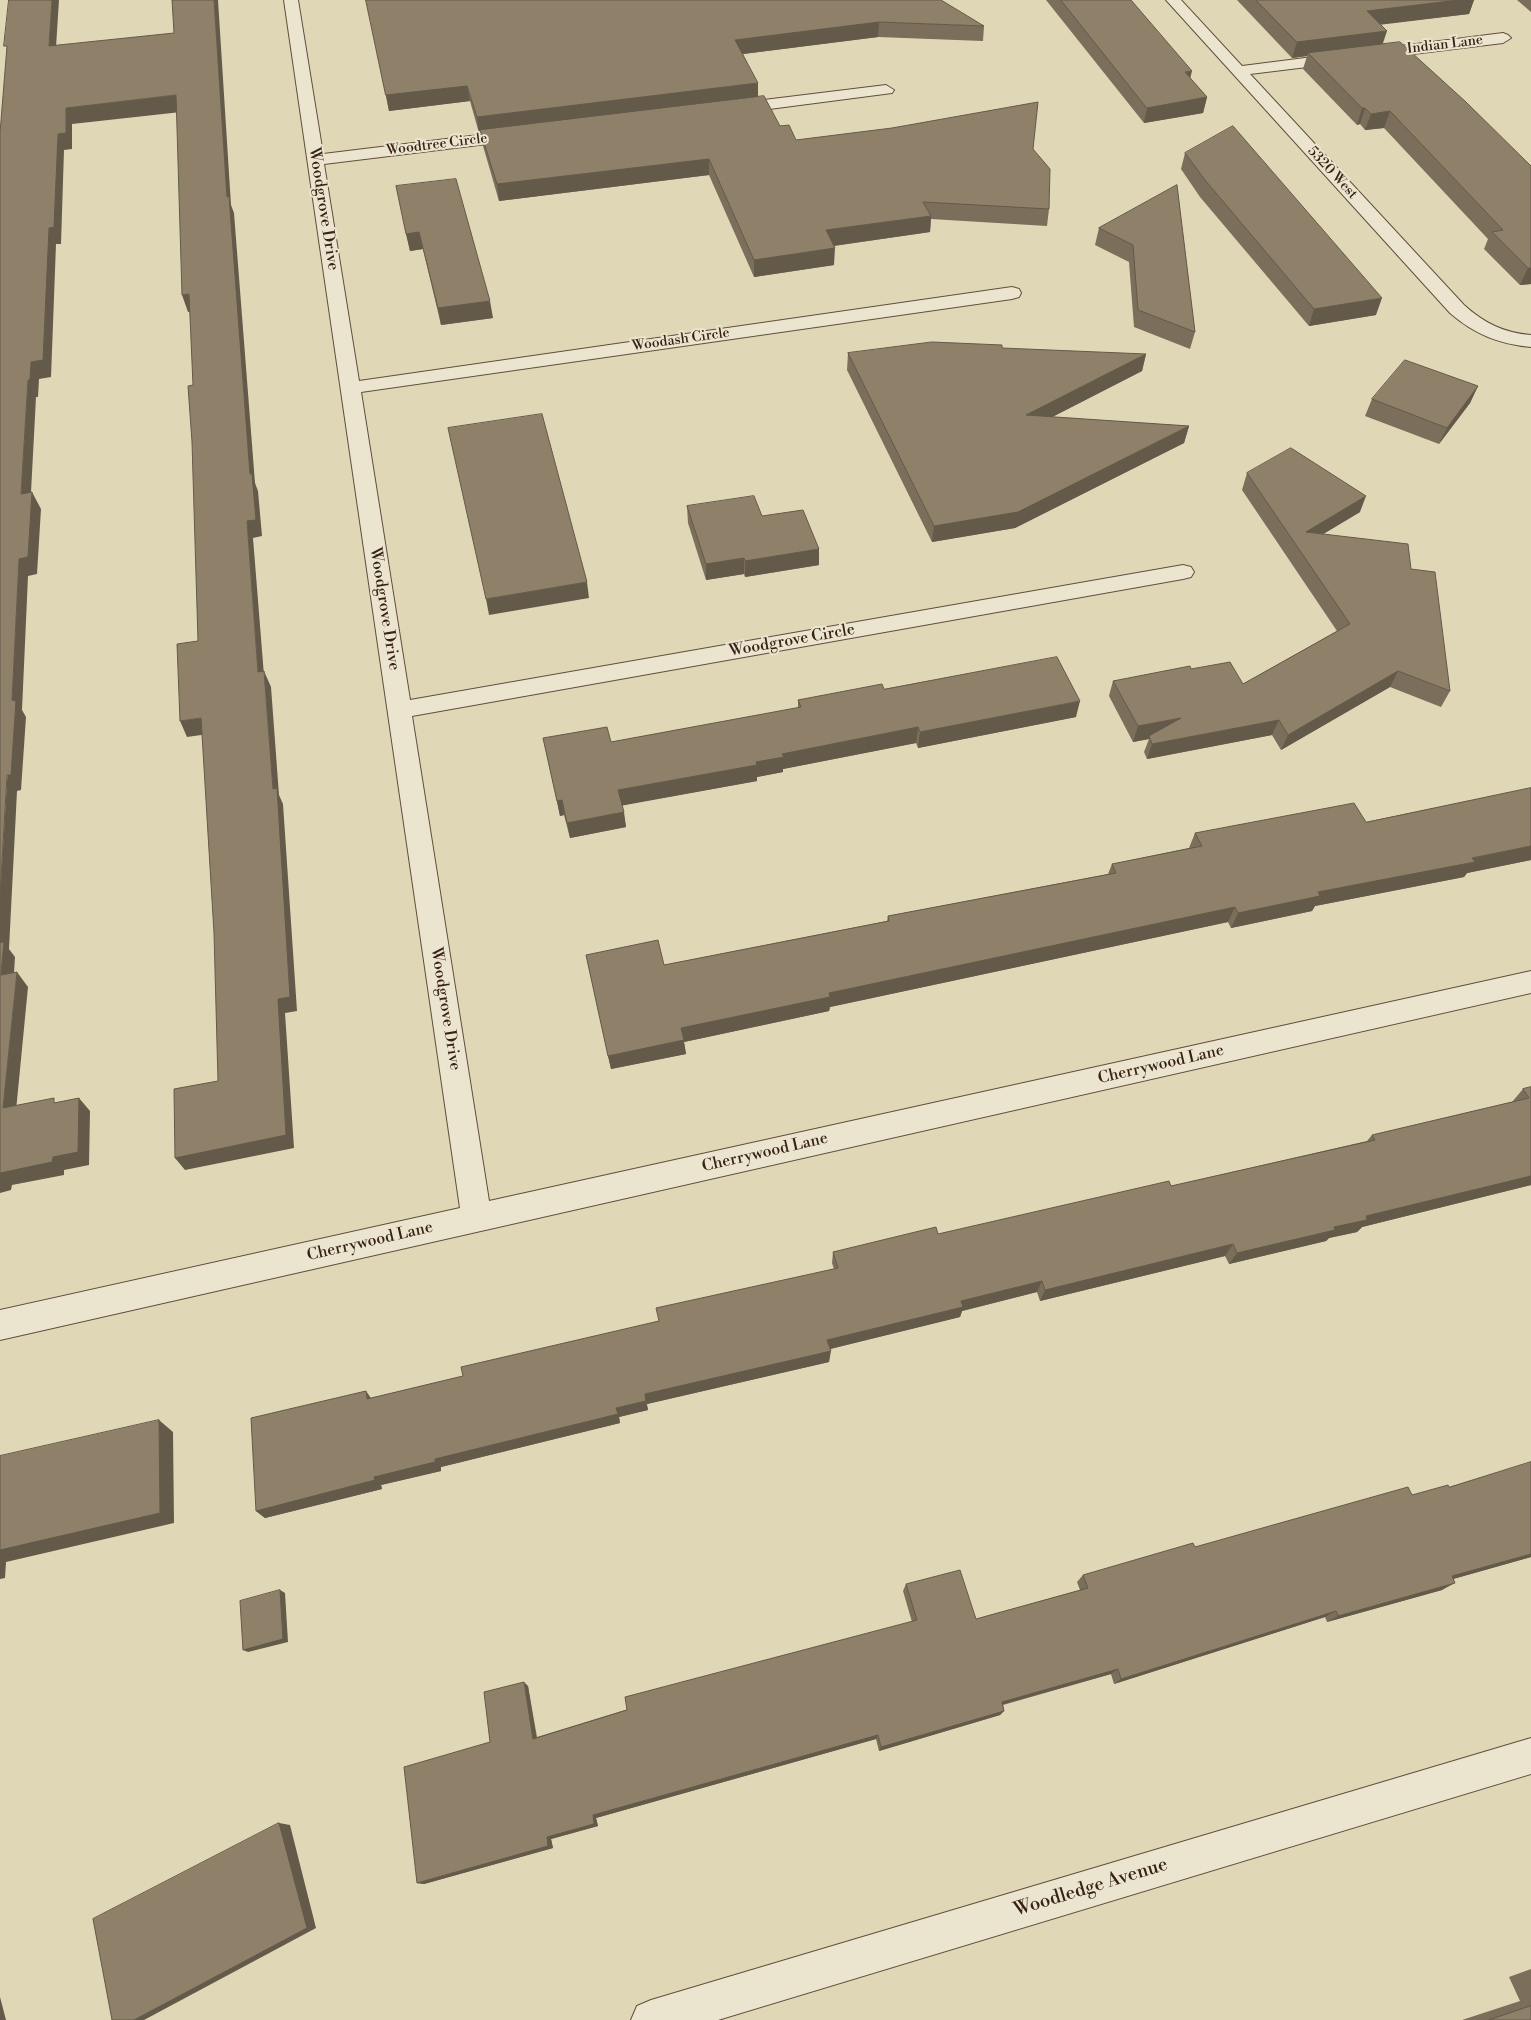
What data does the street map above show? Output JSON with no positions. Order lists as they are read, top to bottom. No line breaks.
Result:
{"streets":{"street":["Indian Lane","Woodtree Circle","5320 West","Woodgrove Drive","Woodash Circle","Woodgrove Circle","Cherrywood Lane","Woodledge Avenue"]},"crossings":[["Indian Lane","5320 West"],["Woodtree Circle","Woodgrove Drive"],["Woodgrove Drive","Woodash Circle"],["Woodgrove Drive","Woodgrove Circle"],["Woodgrove Drive","Cherrywood Lane"]]}
